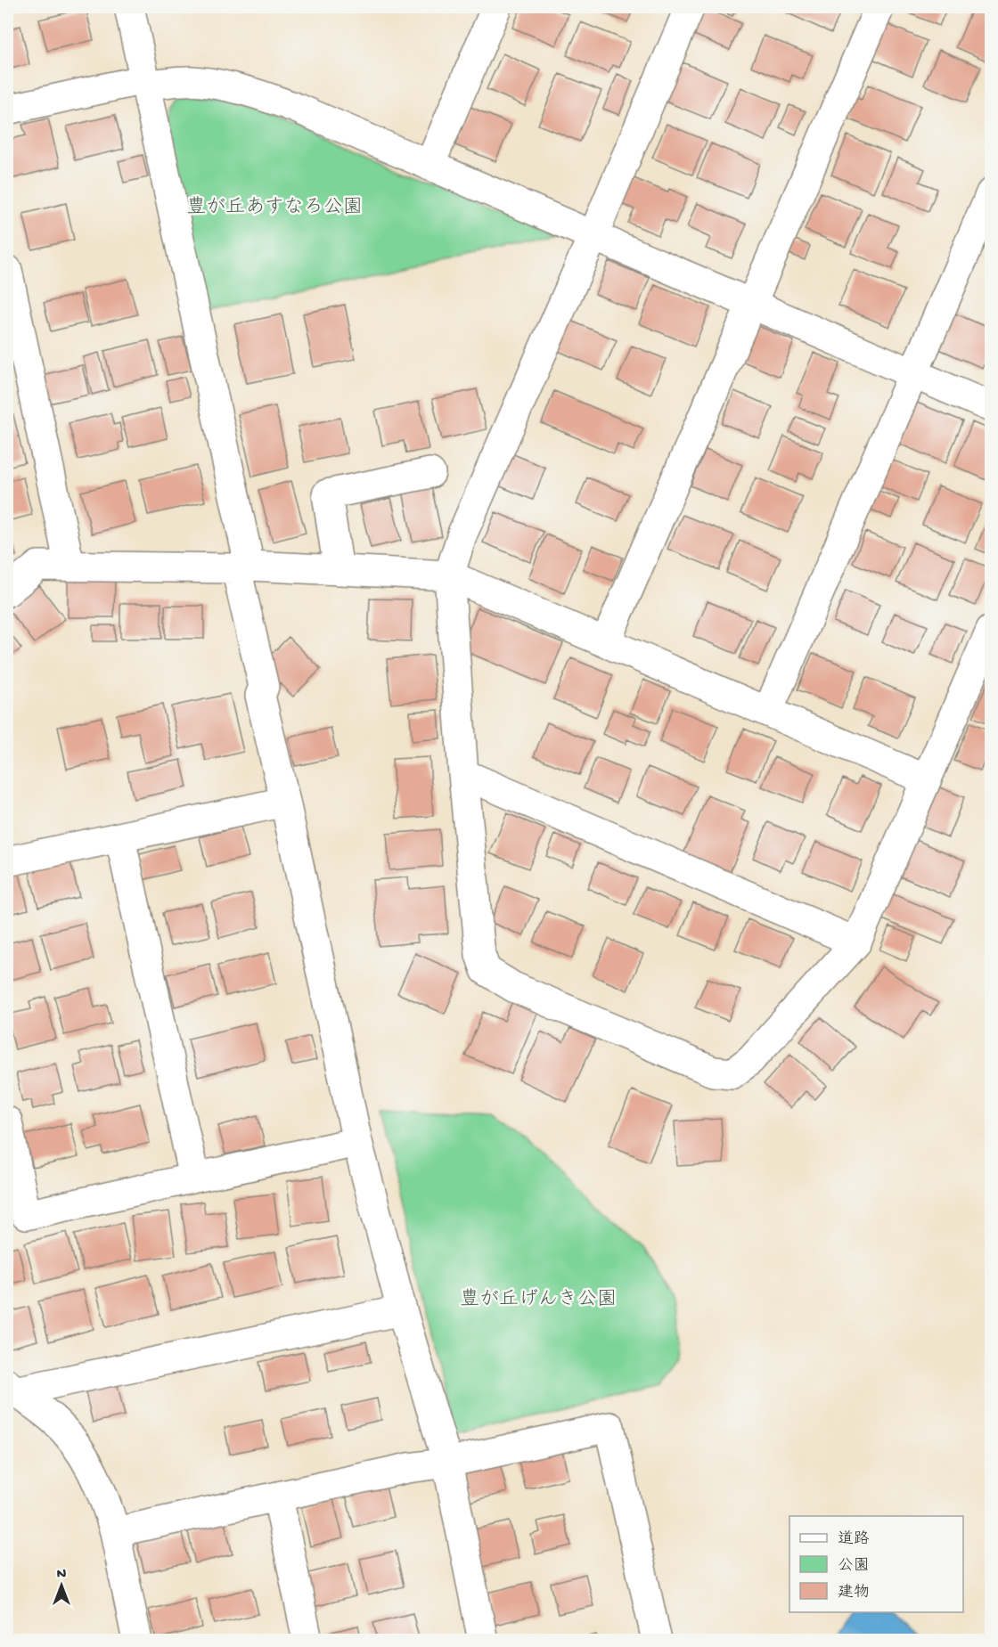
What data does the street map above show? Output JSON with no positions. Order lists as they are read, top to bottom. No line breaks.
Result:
{"parks":["豊が丘あすなろ公園","豊が丘げんき公園"],"legend":["道路","公園","建物"],"north":"top"}
